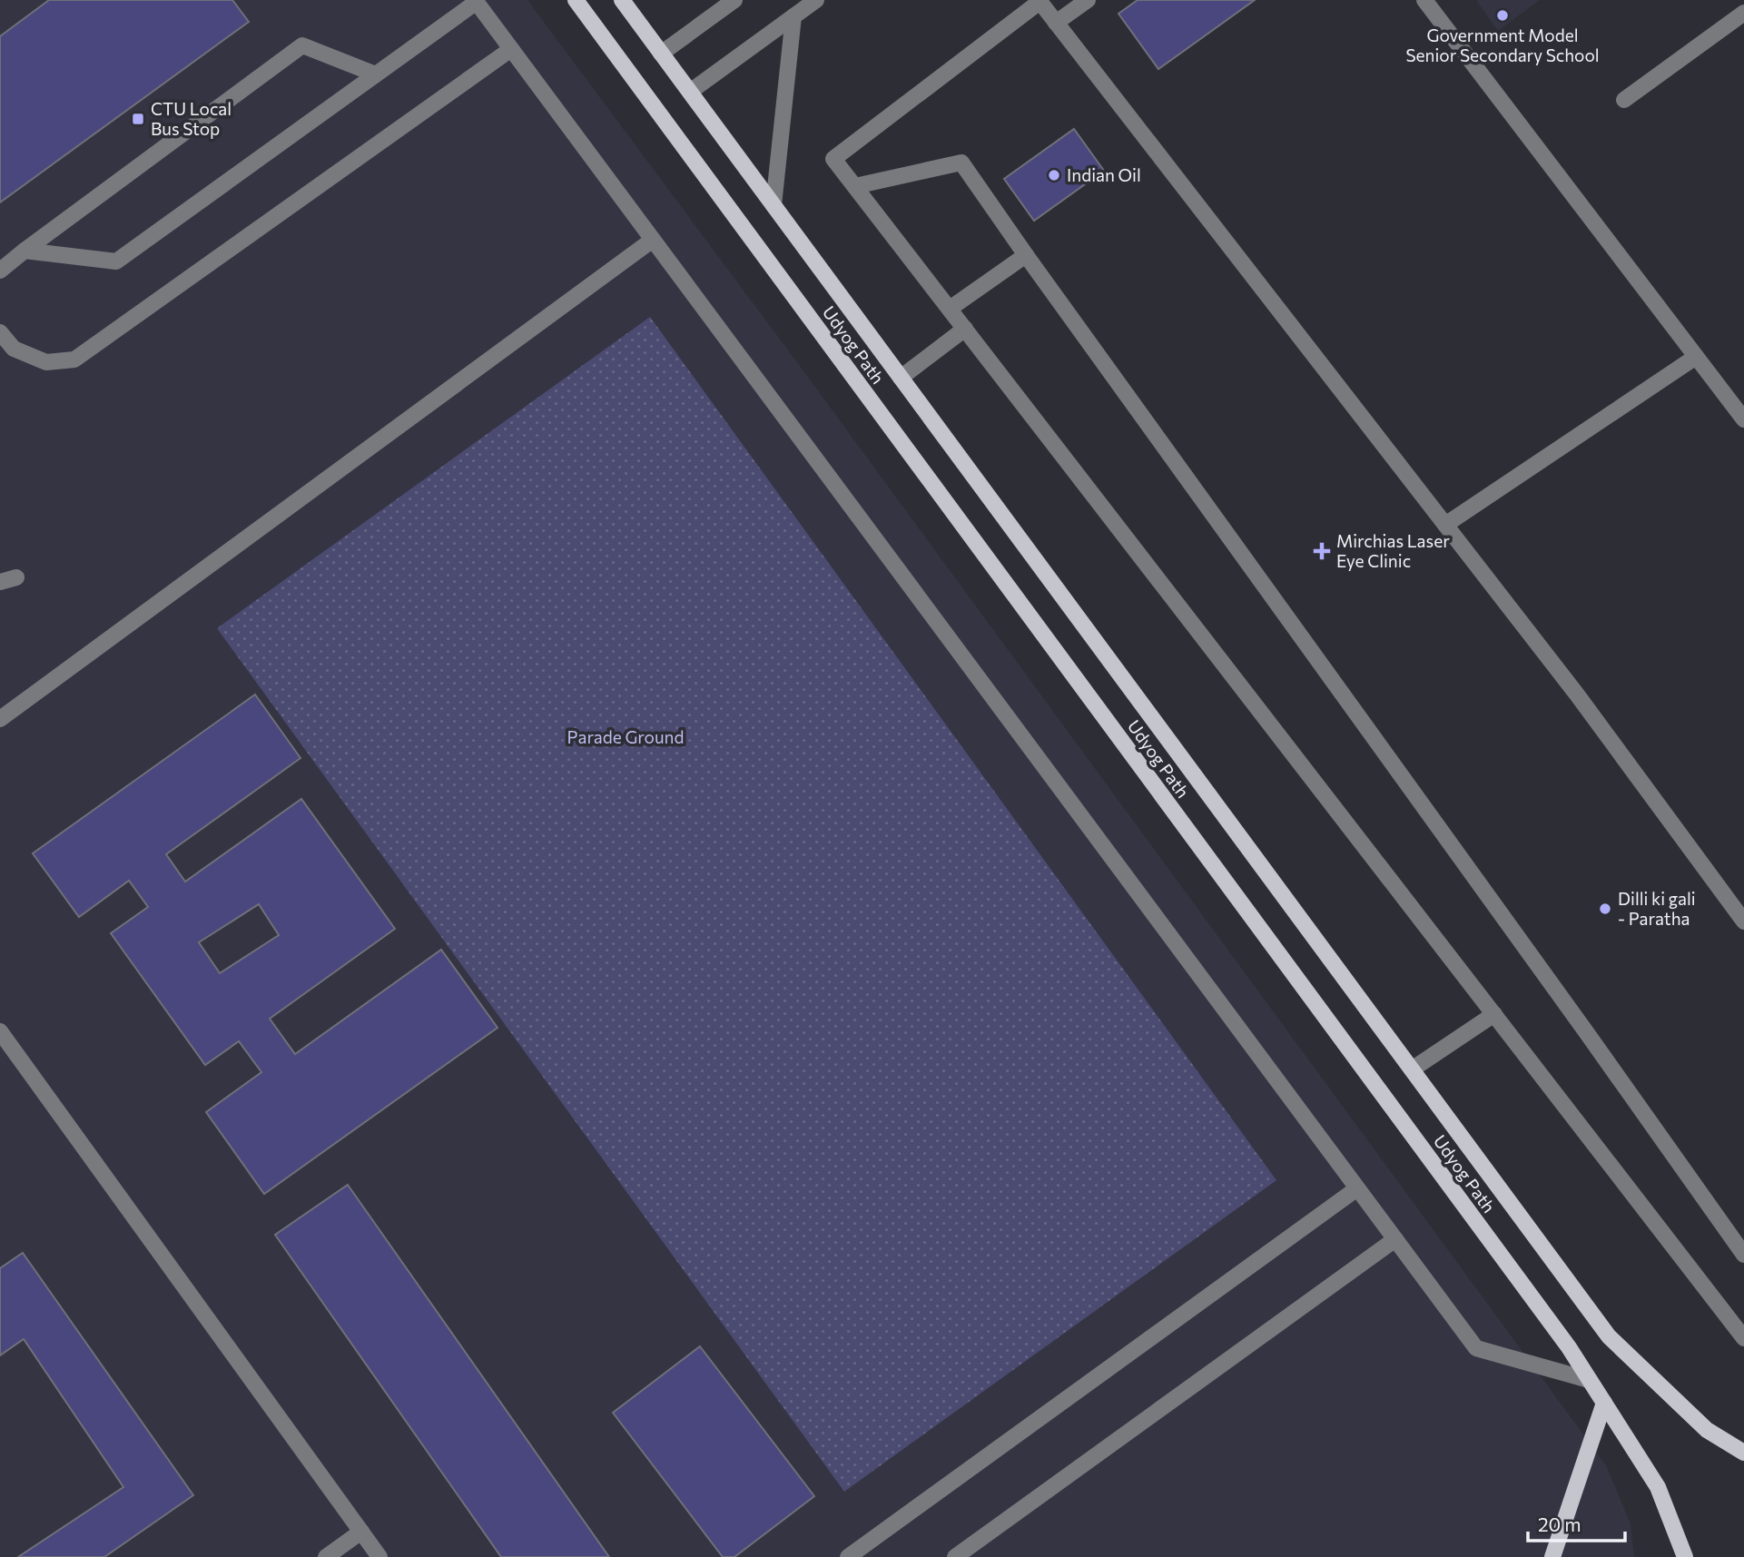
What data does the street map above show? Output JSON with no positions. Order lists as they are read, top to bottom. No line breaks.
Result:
{"streets":{"main road":["Udyog Path"]},"parks":["Parade Ground"],"places":{"other":["Government Model Senior Secondary School","Indian Oil","Dilli ki gali - Paratha"],"transit":["CTU Local Bus Stop"],"health":["Mirchias Laser Eye Clinic"]},"scale_bar":"20 m"}
